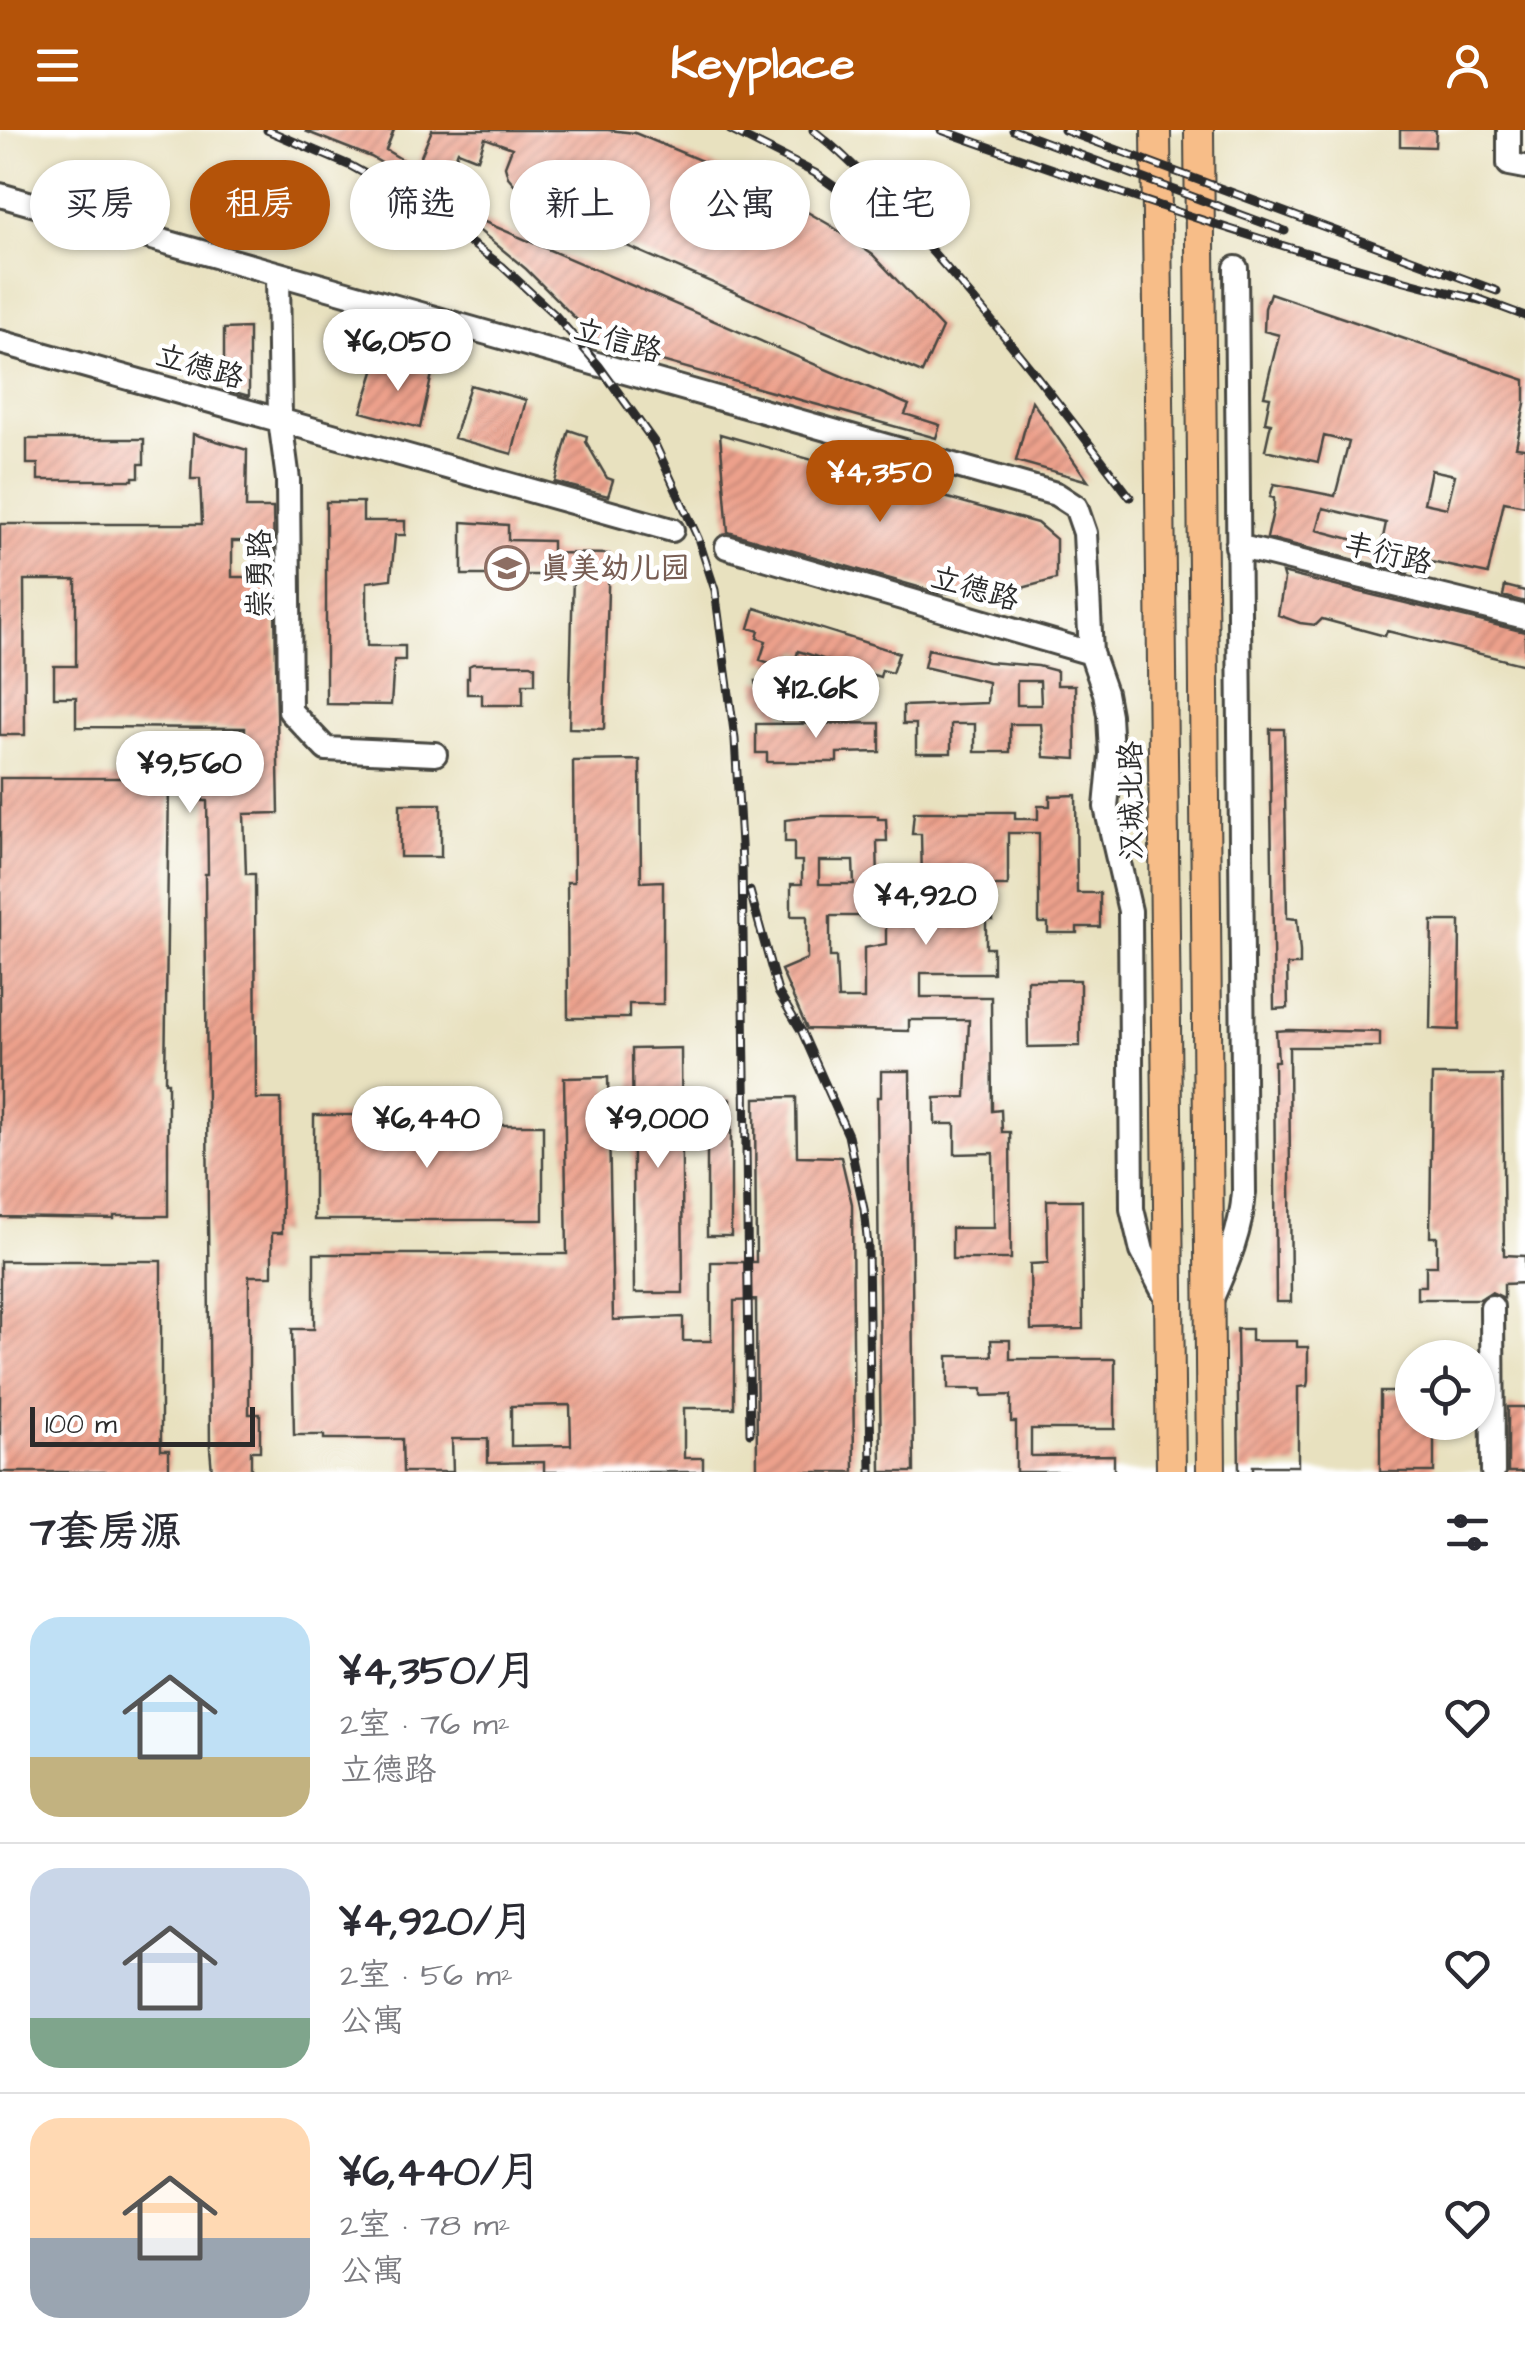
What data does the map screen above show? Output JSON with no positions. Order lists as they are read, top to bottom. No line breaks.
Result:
{"streets":{"main road":["汉城北路"],"street":["立信路","立德路","丰衍路","崇勇路"]},"crossings":[["立信路","立德路"],["立信路","崇勇路"],["立信路","汉城北路"],["立德路","崇勇路"]],"places":{"school or university":["真美幼儿园"]},"scale_bar":"100 m","page":{"header":"Keyplace","chip":["买房","租房","筛选","新上","公寓","住宅"],"price":["¥6,050","¥4,350","¥12.6K","¥9,560","¥4,920","¥6,440","¥9,000"],"scale":"100 m","heading":"7套房源","list":[{"name":"¥4,350/月","note":"2室 · 76 m² · 立德路"},{"name":"¥4,920/月","note":"2室 · 56 m² · 公寓"},{"name":"¥6,440/月","note":"2室 · 78 m² · 公寓"}]}}
